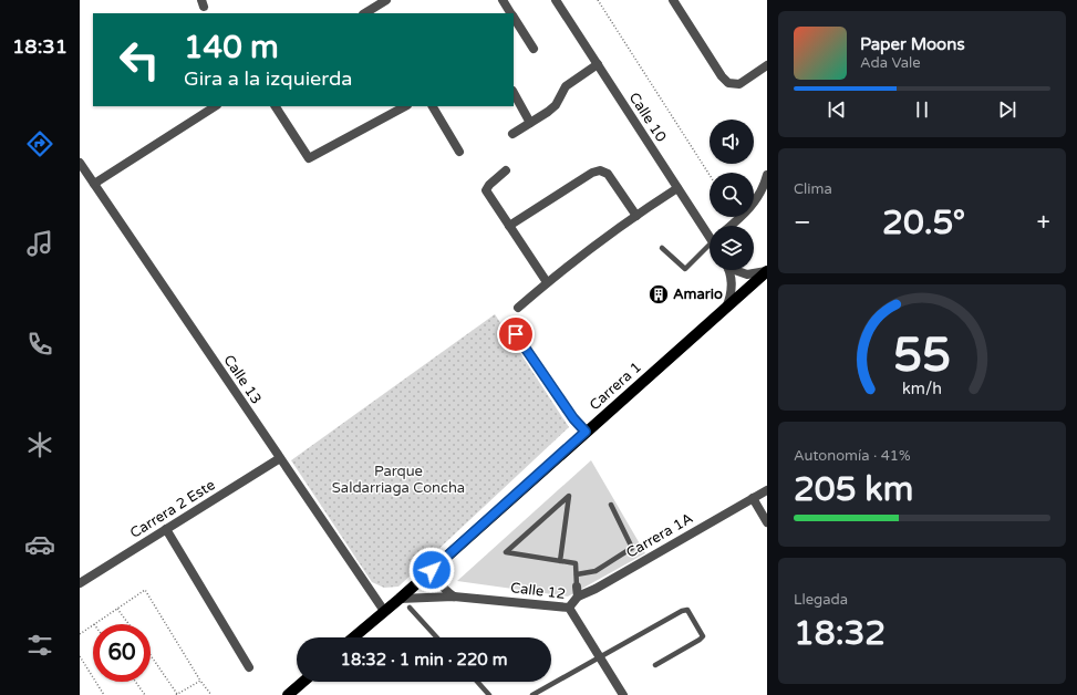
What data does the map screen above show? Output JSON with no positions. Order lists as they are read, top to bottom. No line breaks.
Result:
{"streets":{"main road":["Carrera 1"],"street":["Calle 10","Calle 13","Carrera 2 Este","Carrera 1A","Calle 12"]},"crossings":[["Calle 13","Carrera 1"],["Calle 13","Carrera 2 Este"],["Carrera 1","Calle 12"],["Carrera 1A","Calle 12"]],"parks":["Parque Saldarriaga Concha"],"places":{"building":["Amario"]},"page":{"tabs":"18:31","turn":["140 m","Gira a la izquierda"],"song":["Paper Moons","Ada Vale"],"tile":["Clima",["Autonomía · 41%","205 km"],["Llegada","18:32"]],"heat":["−","20.5°","+"],"limit":"60","trip":"18:32 · 1 min · 220 m","gauge":["55","km/h"]}}
